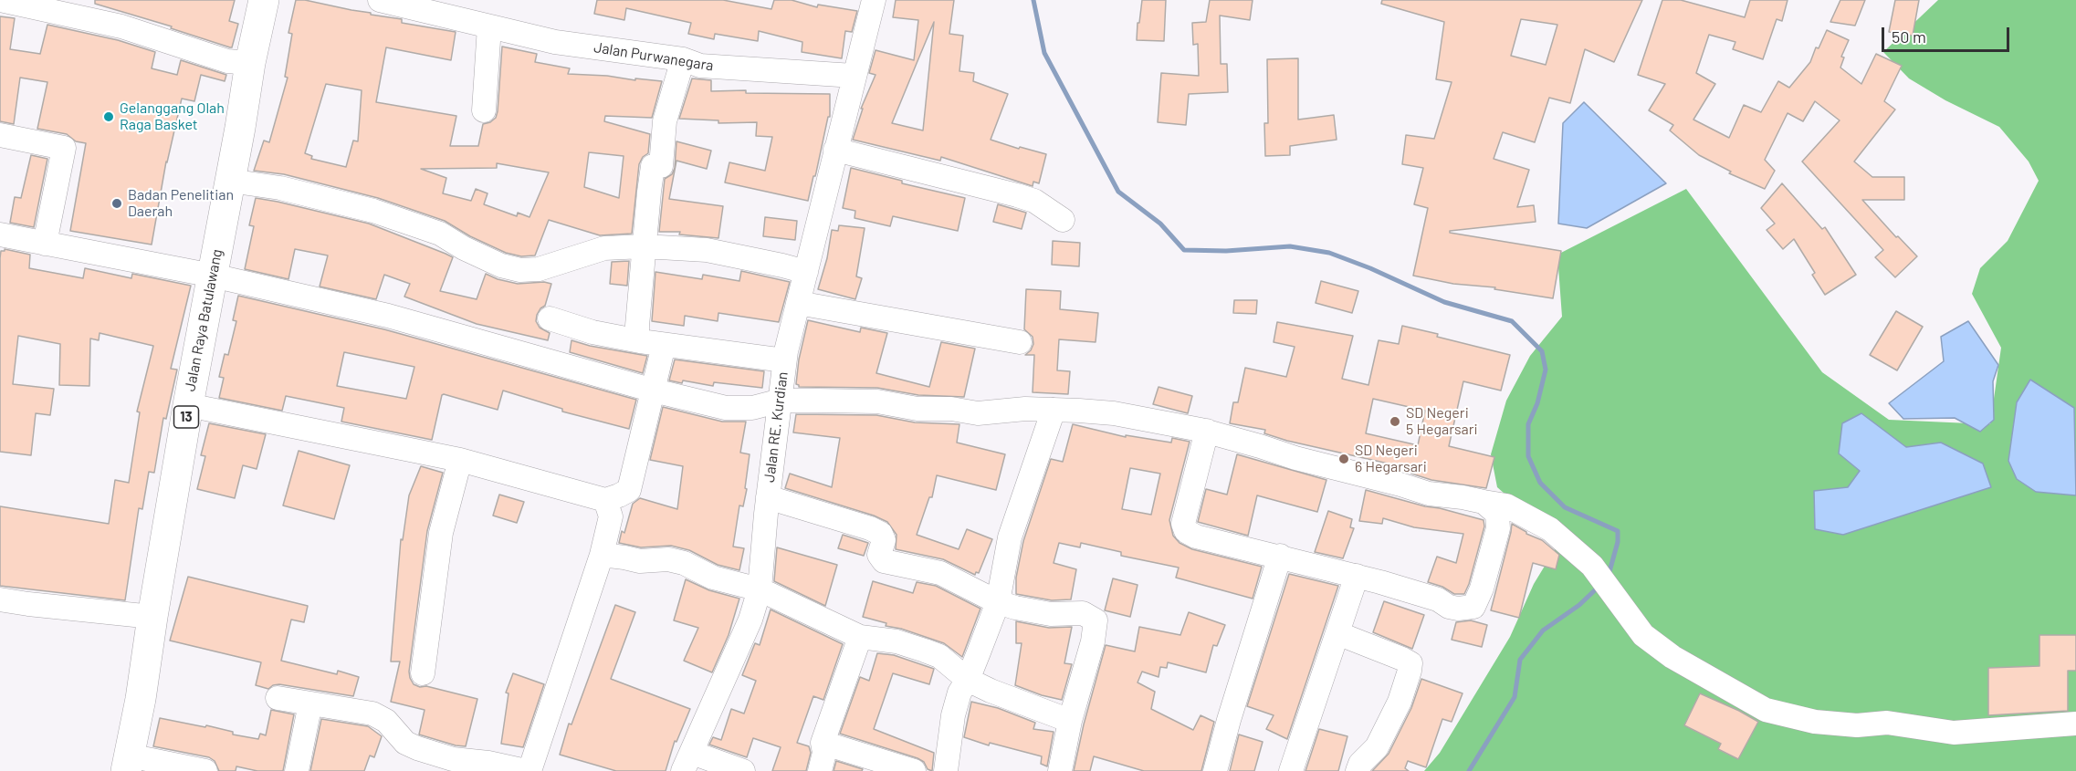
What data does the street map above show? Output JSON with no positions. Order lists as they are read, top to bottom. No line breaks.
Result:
{"streets":{"highway":["Jalan Raya Batulawang","13"],"street":["Jalan Purwanegara","Jalan RE. Kurdian"]},"crossings":[["Jalan Purwanegara","Jalan RE. Kurdian"]],"places":["Gelanggang Olah Raga Basket","Badan Penelitian Daerah","SD Negeri 5 Hegarsari","SD Negeri 6 Hegarsari"],"scale_bar":"50 m"}
